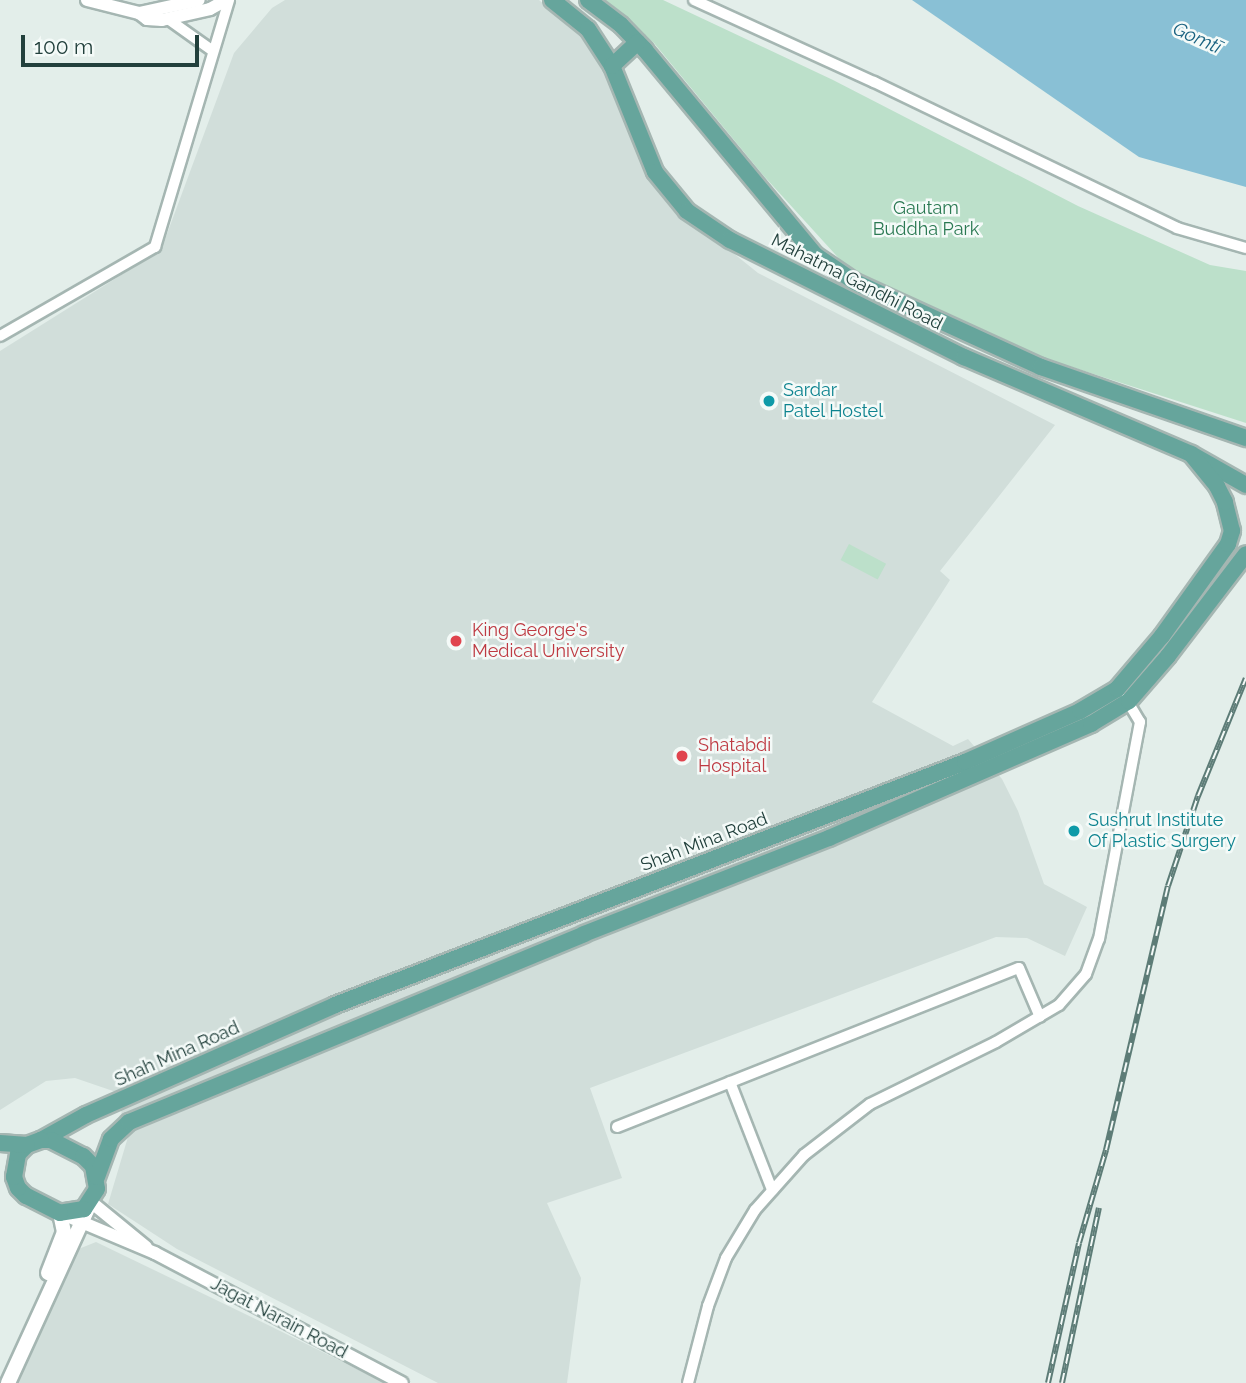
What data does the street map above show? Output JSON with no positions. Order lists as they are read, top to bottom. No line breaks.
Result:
{"streets":{"main road":["Mahatma Gandhi Road","Shah Mina Road"],"street":["Jagat Narain Road"]},"crossings":[["Mahatma Gandhi Road","Shah Mina Road"],["Shah Mina Road","Jagat Narain Road"]],"water":["Gomtī"],"parks":["Gautam Buddha Park"],"places":["Sardar Patel Hostel","King George's Medical University","Shatabdi Hospital","Sushrut Institute Of Plastic Surgery"],"scale_bar":"100 m"}
